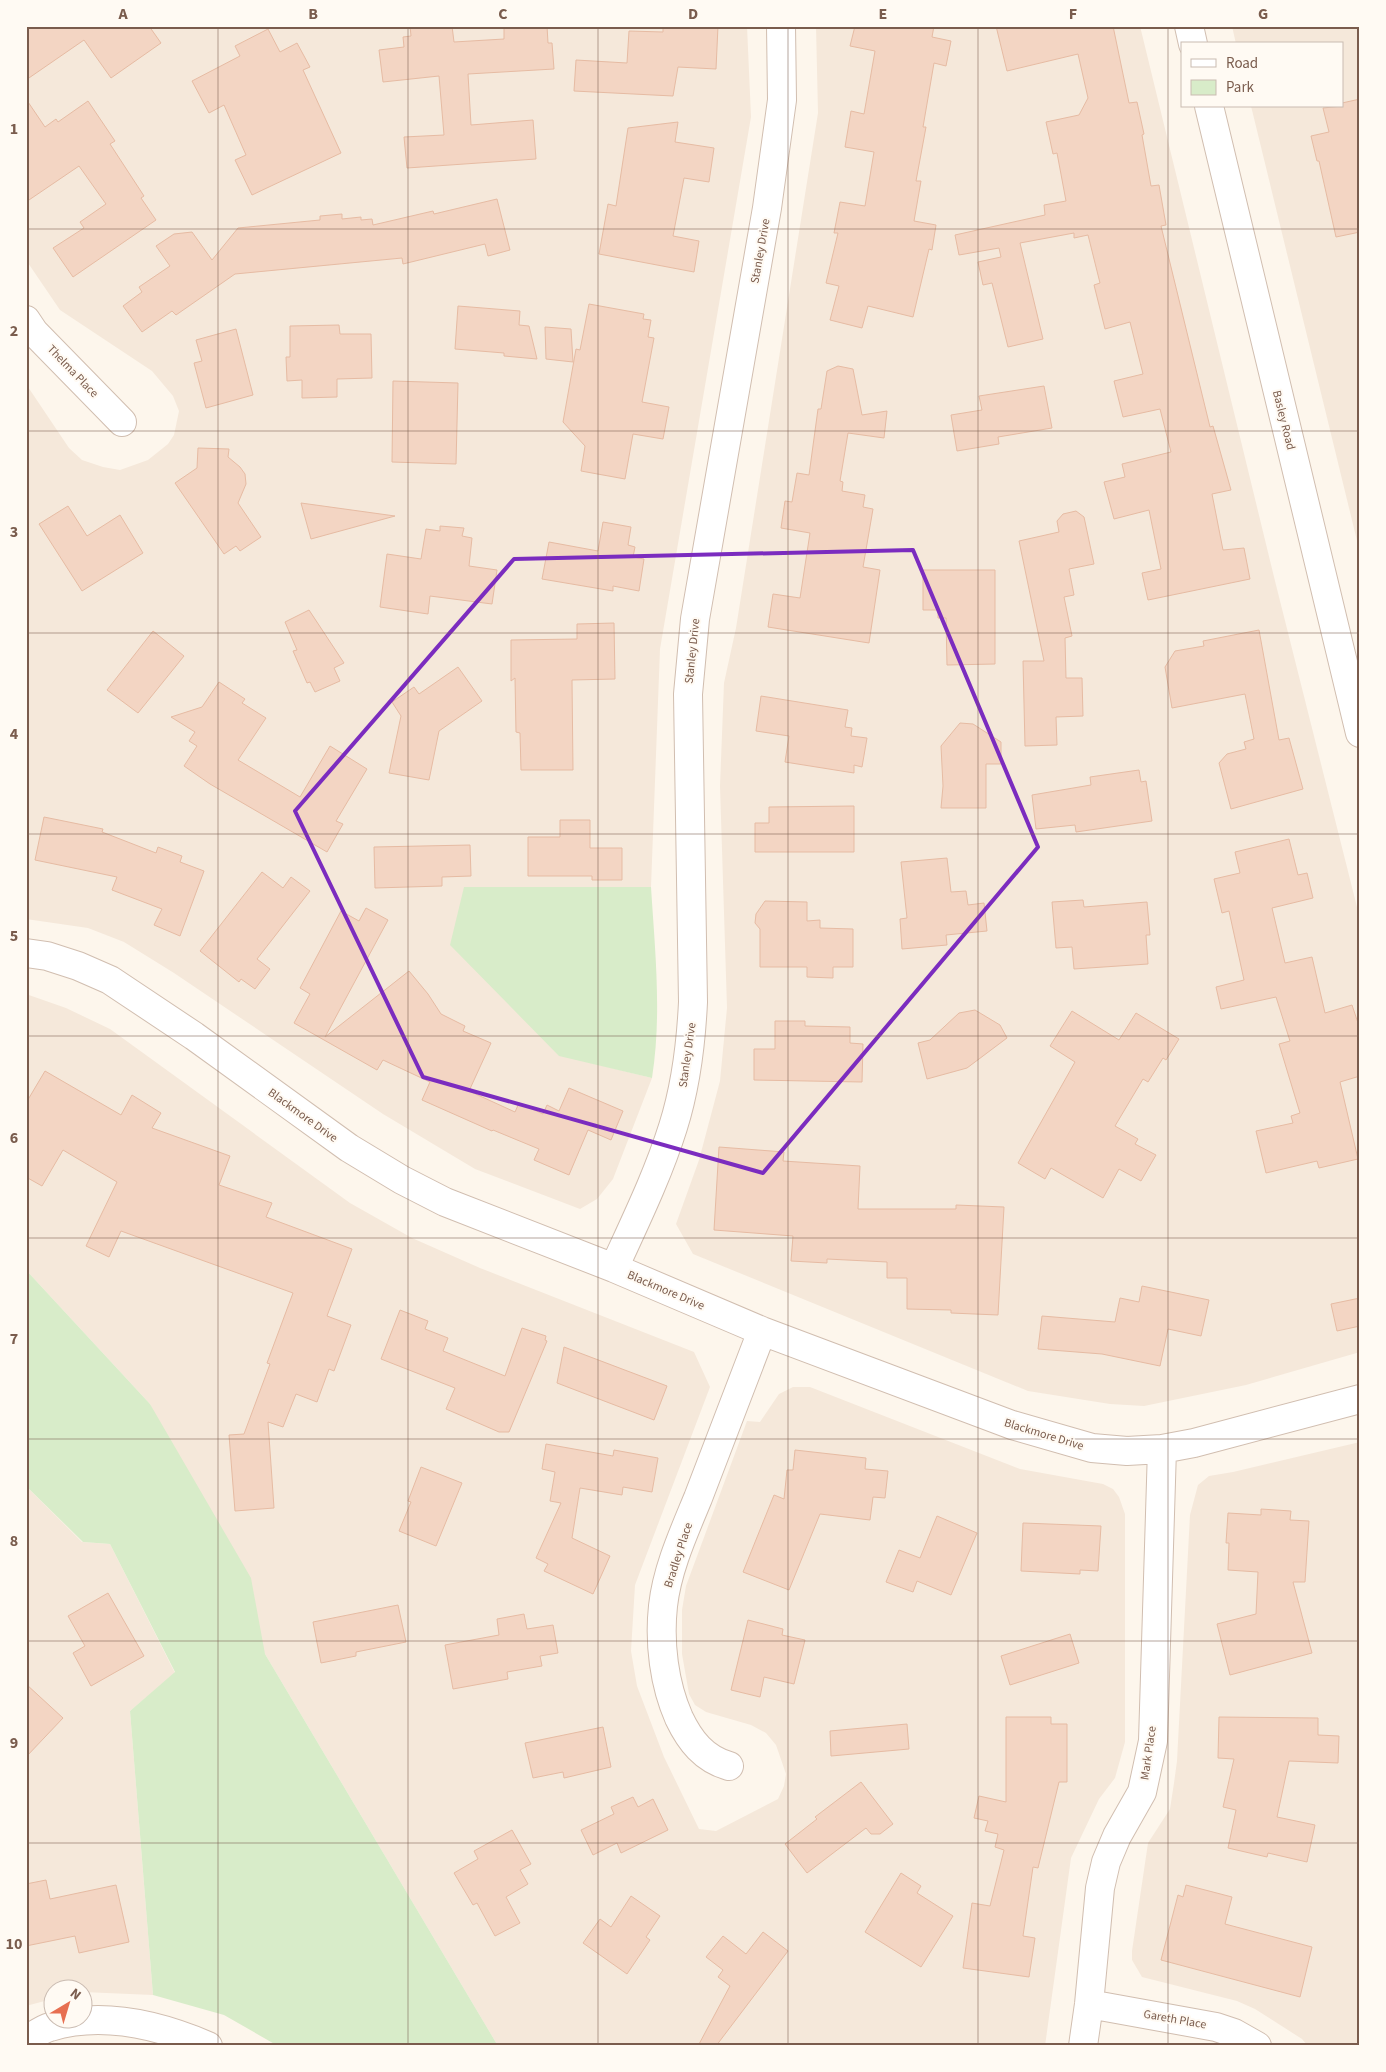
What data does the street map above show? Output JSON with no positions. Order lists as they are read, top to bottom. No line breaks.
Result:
{"streets":{"street":["Stanley Drive","Thelma Place","Basley Road","Blackmore Drive","Bradley Place","Mark Place","Gareth Place"]},"crossings":[["Stanley Drive","Blackmore Drive"],["Blackmore Drive","Bradley Place"],["Blackmore Drive","Mark Place"],["Mark Place","Gareth Place"]],"legend":["Road","Park"],"north":"top right","grid":{"columns":["A","B","C","D","E","F","G"],"rows":["1","2","3","4","5","6","7","8","9","10"]}}
